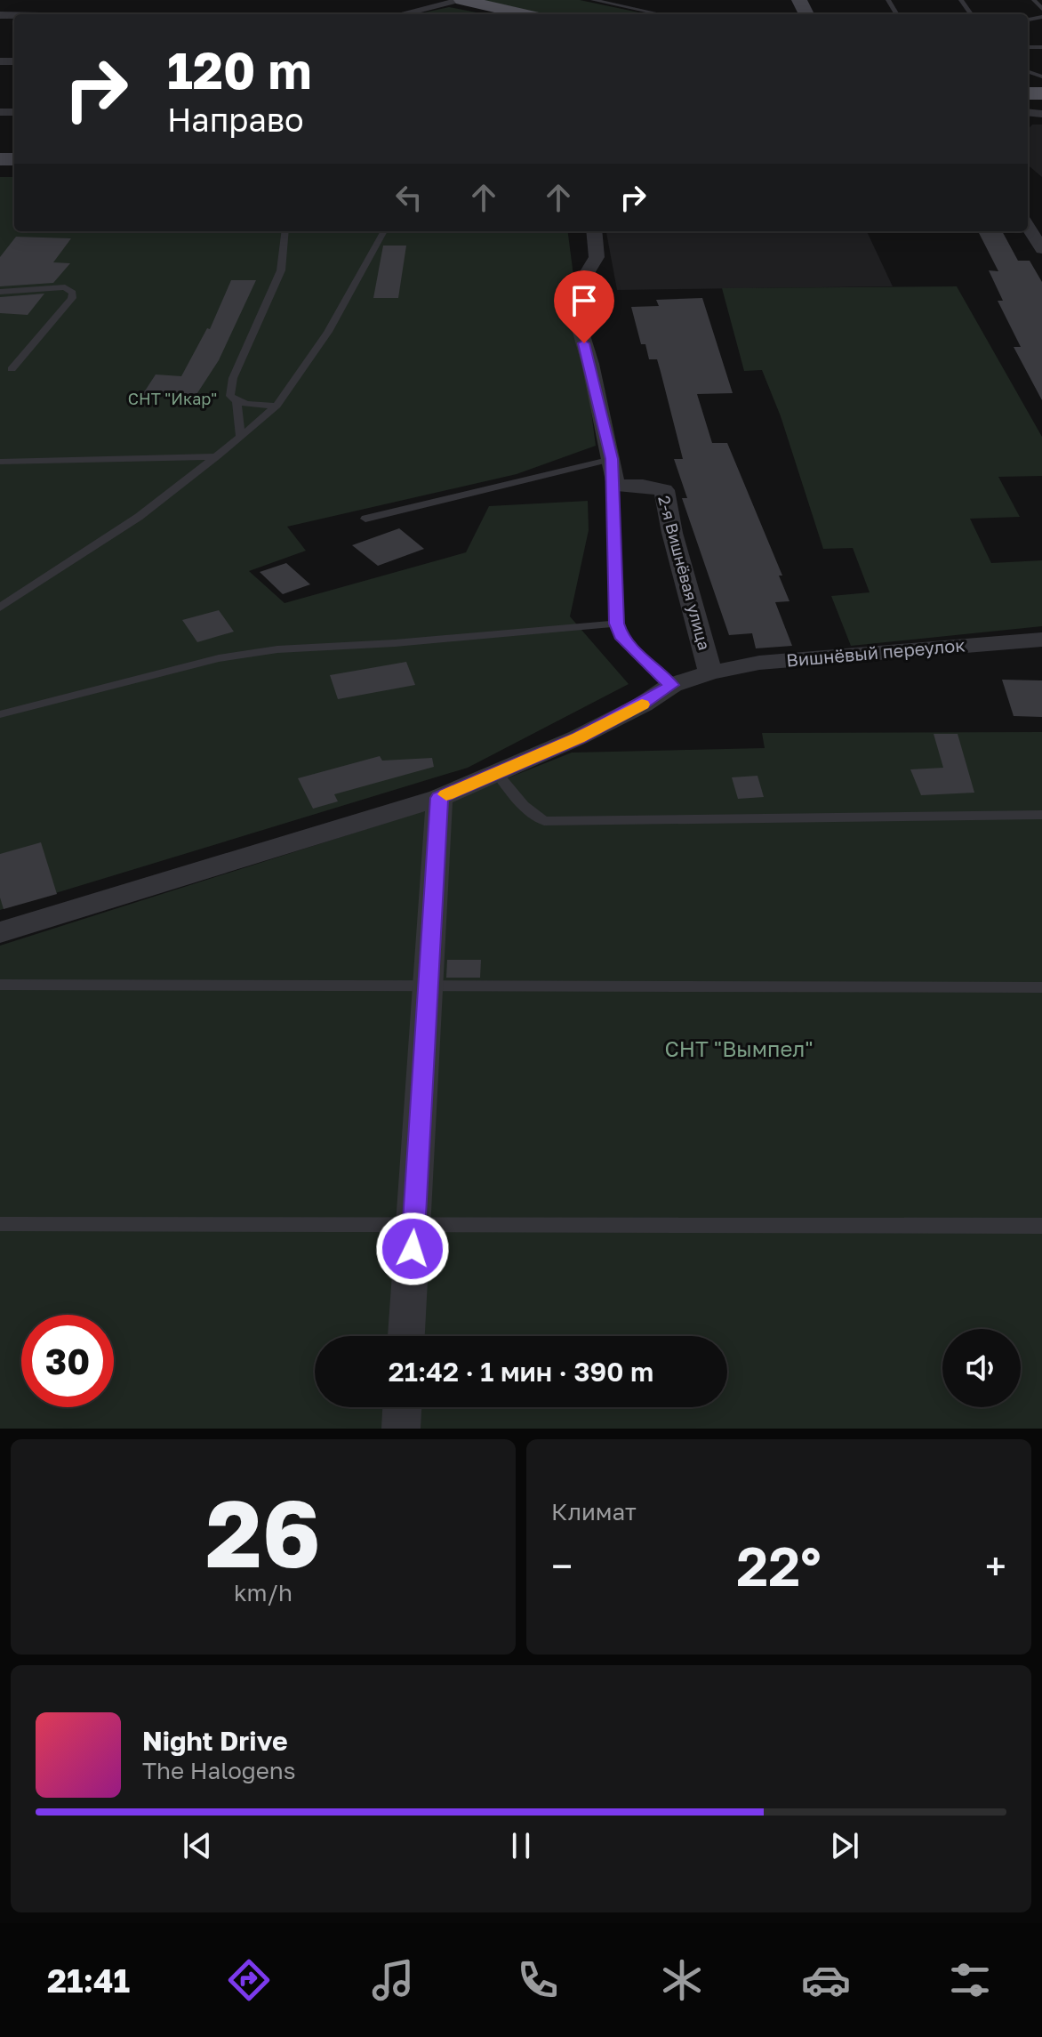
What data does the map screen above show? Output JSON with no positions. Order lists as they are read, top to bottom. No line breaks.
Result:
{"streets":{"street":["2-я Вишнёвая улица","Вишнёвый переулок"]},"crossings":[["2-я Вишнёвая улица","Вишнёвый переулок"]],"parks":["СНТ \"Икар\"","СНТ \"Вымпел\""],"page":{"turn":["120 m","Направо"],"limit":"30","trip":"21:42 · 1 мин · 390 m","tile":[["26","km/h"],"Климат"],"heat":["−","22°","+"],"song":["Night Drive","The Halogens"],"tabs":"21:41"}}
